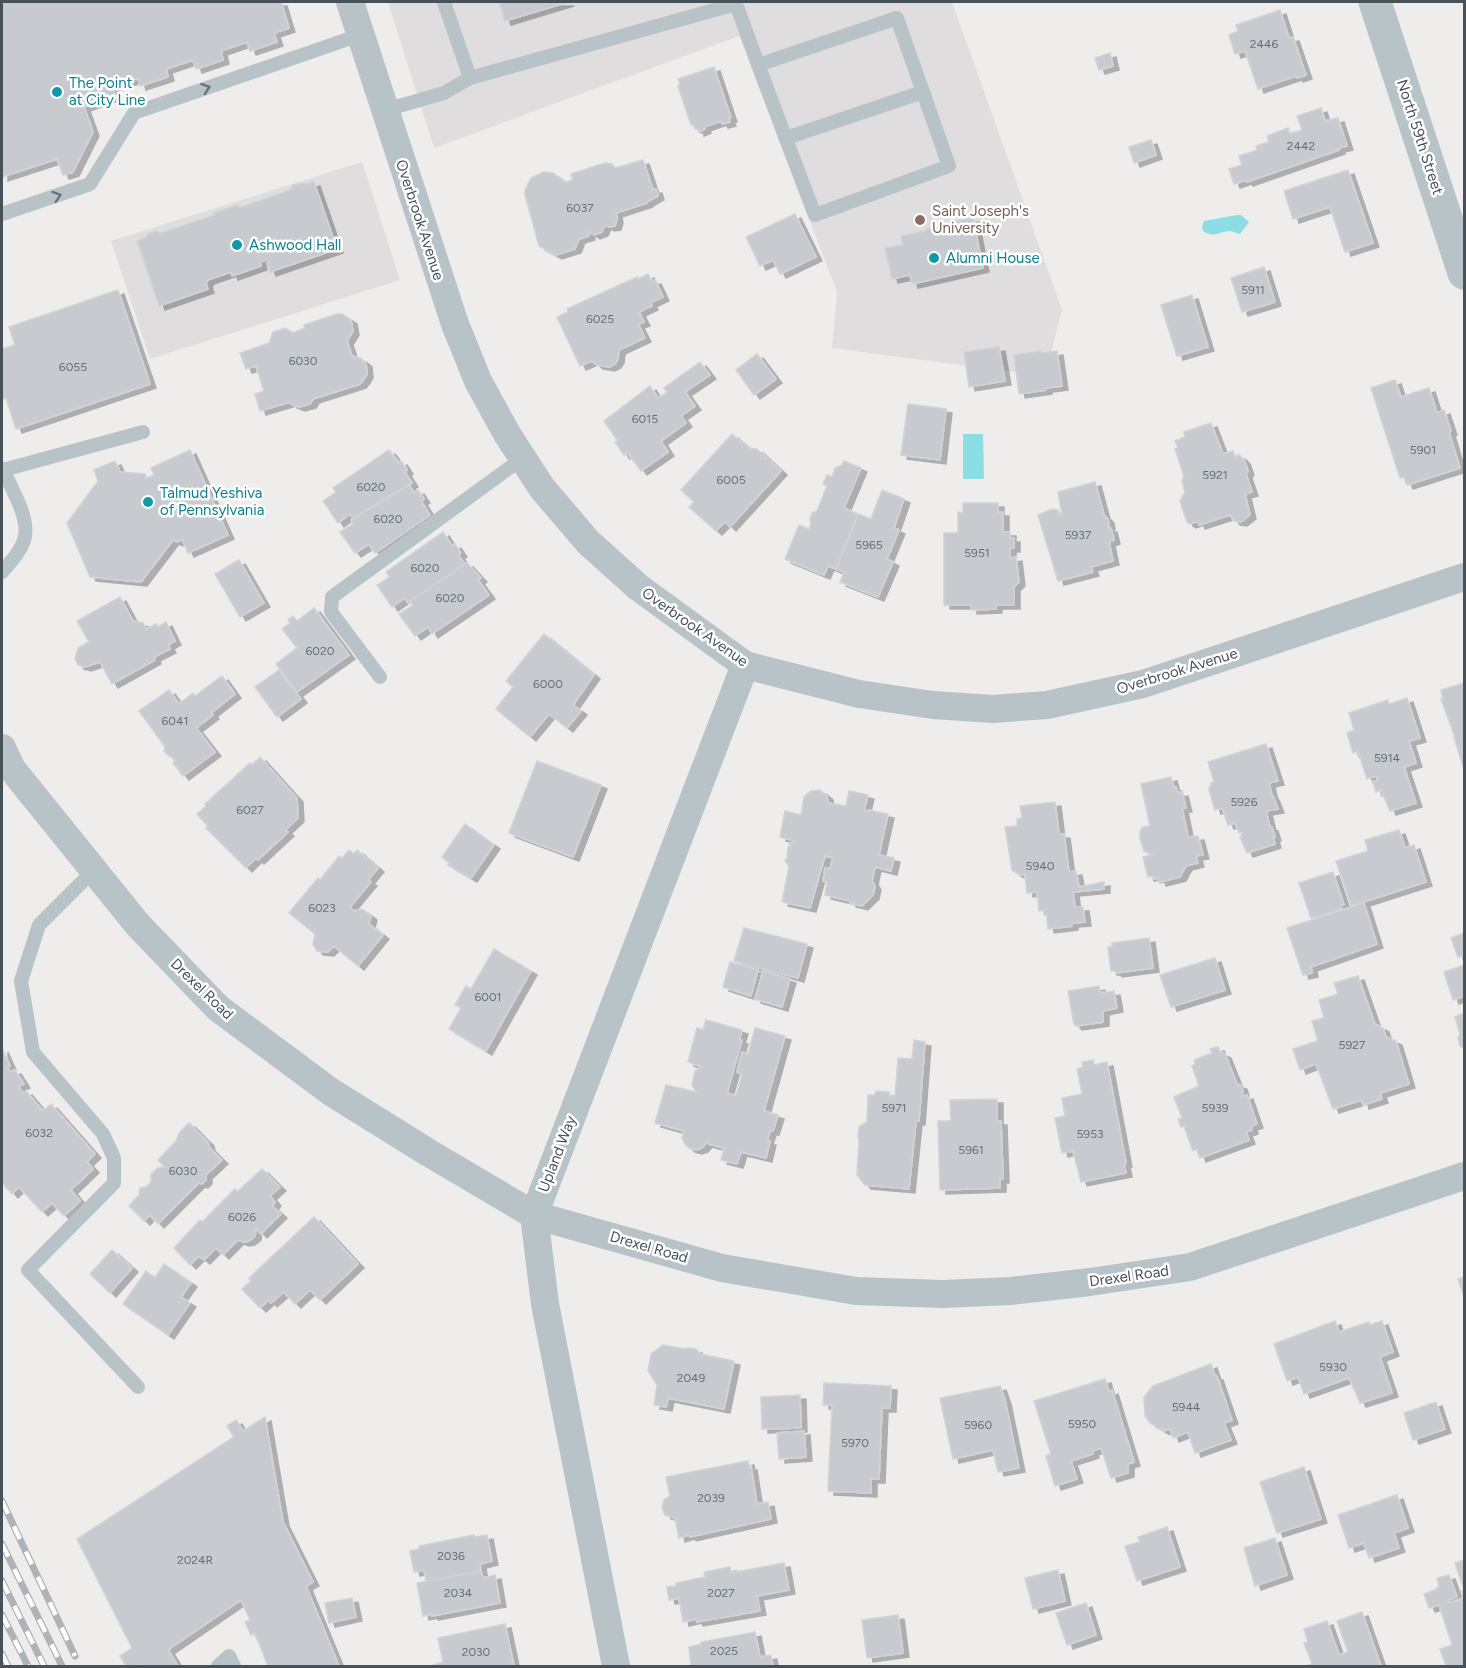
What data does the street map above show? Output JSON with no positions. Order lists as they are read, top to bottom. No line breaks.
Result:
{"streets":{"street":["North 59th Street","Overbrook Avenue","Drexel Road","Upland Way"]},"crossings":[["Overbrook Avenue","Upland Way"],["Drexel Road","Upland Way"]],"places":["The Point at City Line","Saint Joseph's University","Ashwood Hall","Alumni House","Talmud Yeshiva of Pennsylvania"],"house_numbers":["2446","2442","6037","5911","6025","6030","6055","6015","5901","5921","6005","6020","6020","5937","5965","5951","6020","6020","6020","6000","6041","5914","5926","6027","5940","6023","6001","5927","5971","5939","6032","5953","5961","6030","6026","5930","2049","5944","5950","5960","5970","2039","2036","2024R","2034","2027","2025","2030"]}
